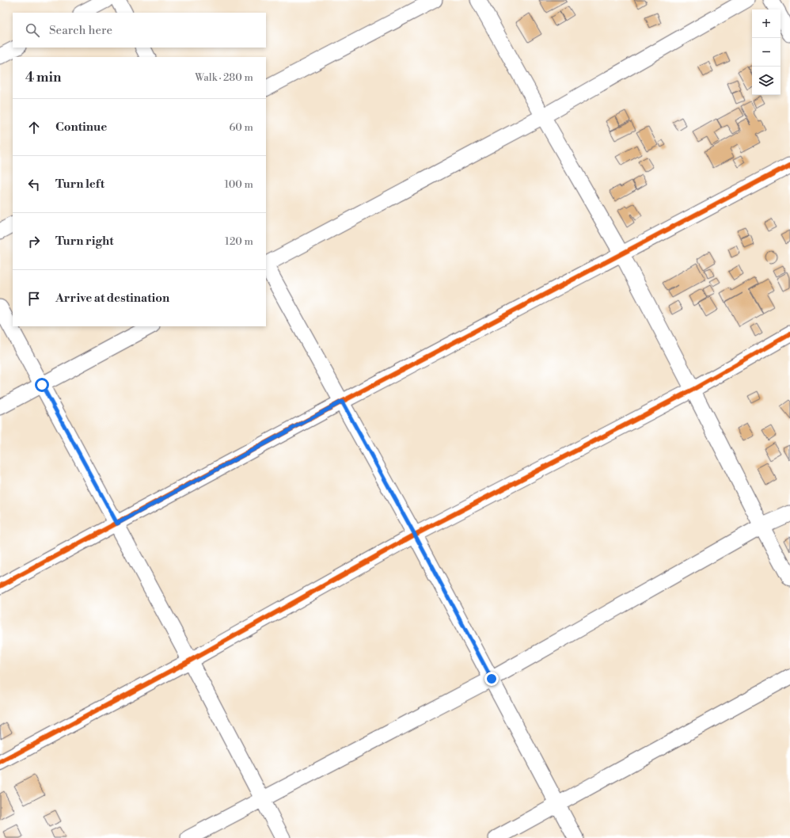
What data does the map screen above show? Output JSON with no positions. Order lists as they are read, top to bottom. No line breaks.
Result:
{"page":{"map_buttons":["+","−"],"search":"Search here","heading":["4 min","Walk · 280 m"],"list":[["Continue","60 m"],["Turn left","100 m"],["Turn right","120 m"],"Arrive at destination"]}}
